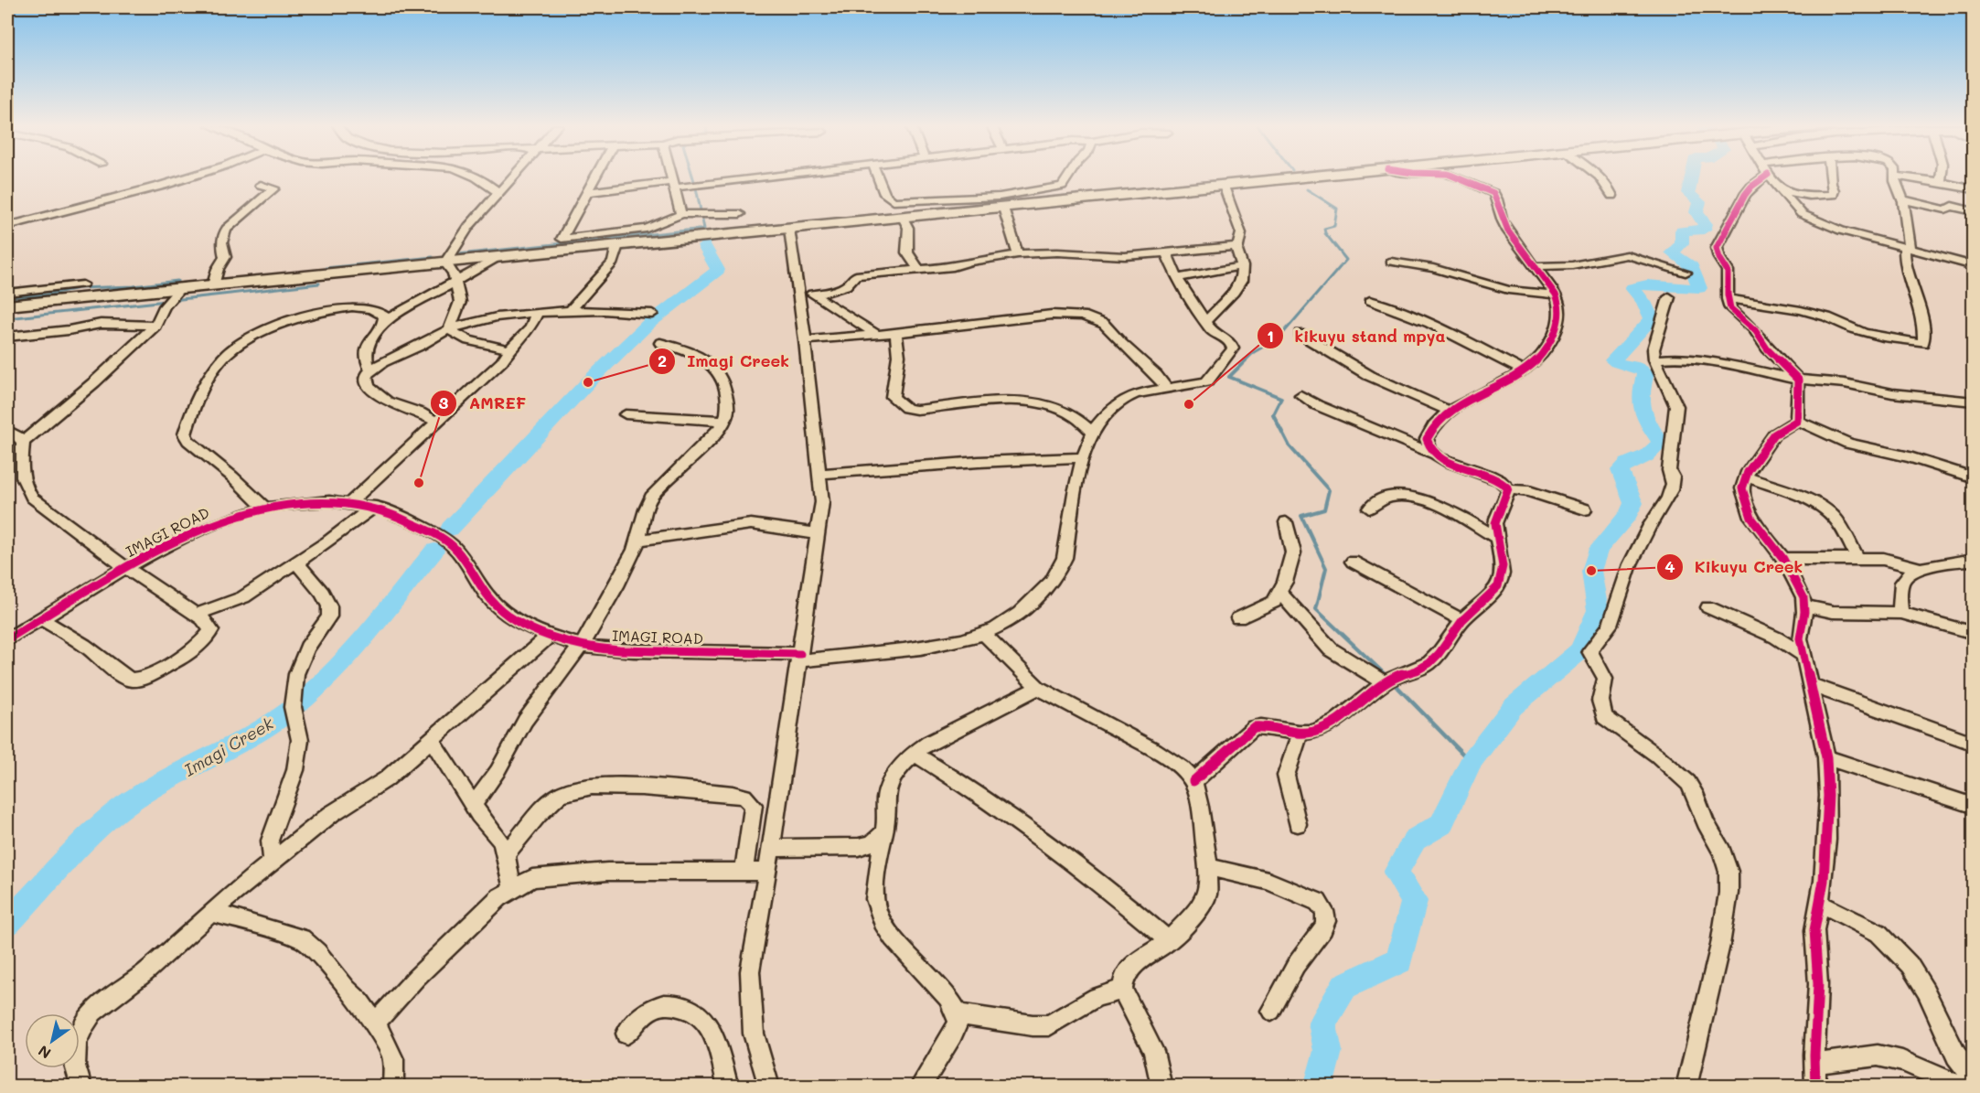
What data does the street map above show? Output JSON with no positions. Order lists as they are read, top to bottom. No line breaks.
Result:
{"streets":{"street":["IMAGI ROAD"]},"water":["Imagi Creek"],"places":["Imagi Creek","kikuyu stand mpya","AMREF","Kikuyu Creek"],"north":"bottom left"}
